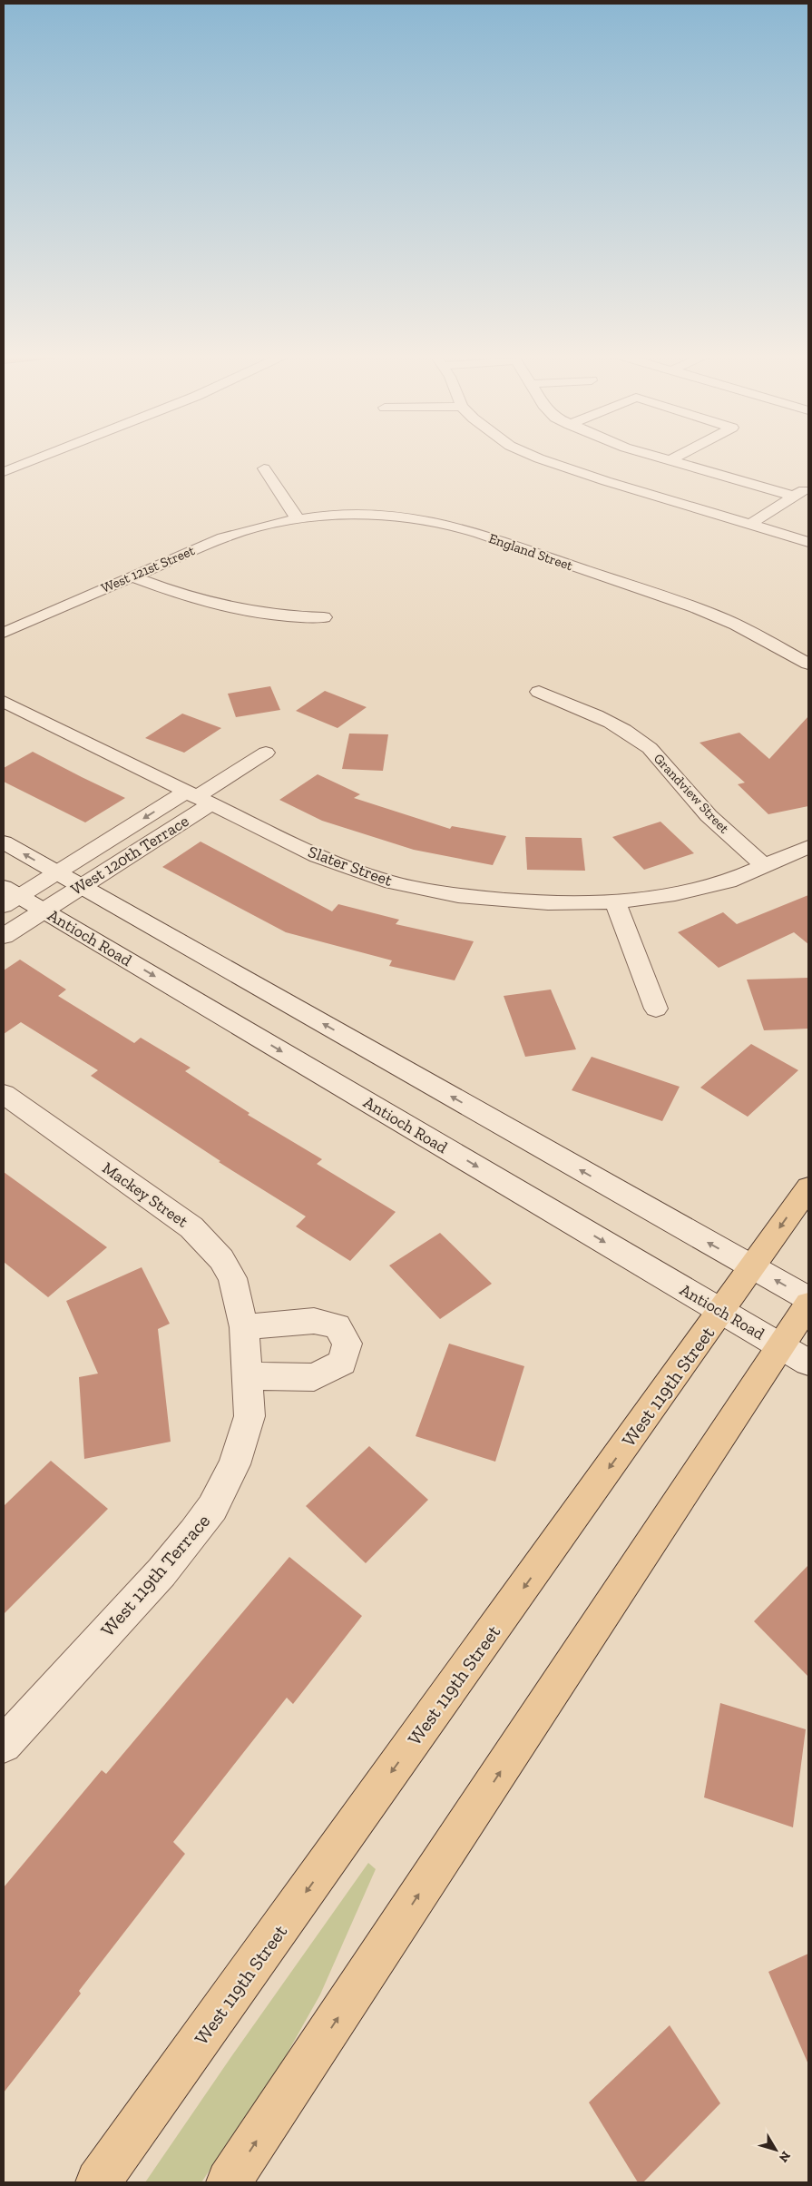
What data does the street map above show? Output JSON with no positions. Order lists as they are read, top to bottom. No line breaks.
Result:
{"streets":{"main road":["West 119th Street"],"street":["England Street","West 121st Street","Grandview Street","West 120th Terrace","Slater Street","Antioch Road","Mackey Street","West 119th Terrace"]},"crossings":[["England Street","West 121st Street"],["West 120th Terrace","Slater Street"],["West 120th Terrace","Antioch Road"],["Antioch Road","West 119th Street"],["Mackey Street","West 119th Terrace"]],"north":"bottom right"}
